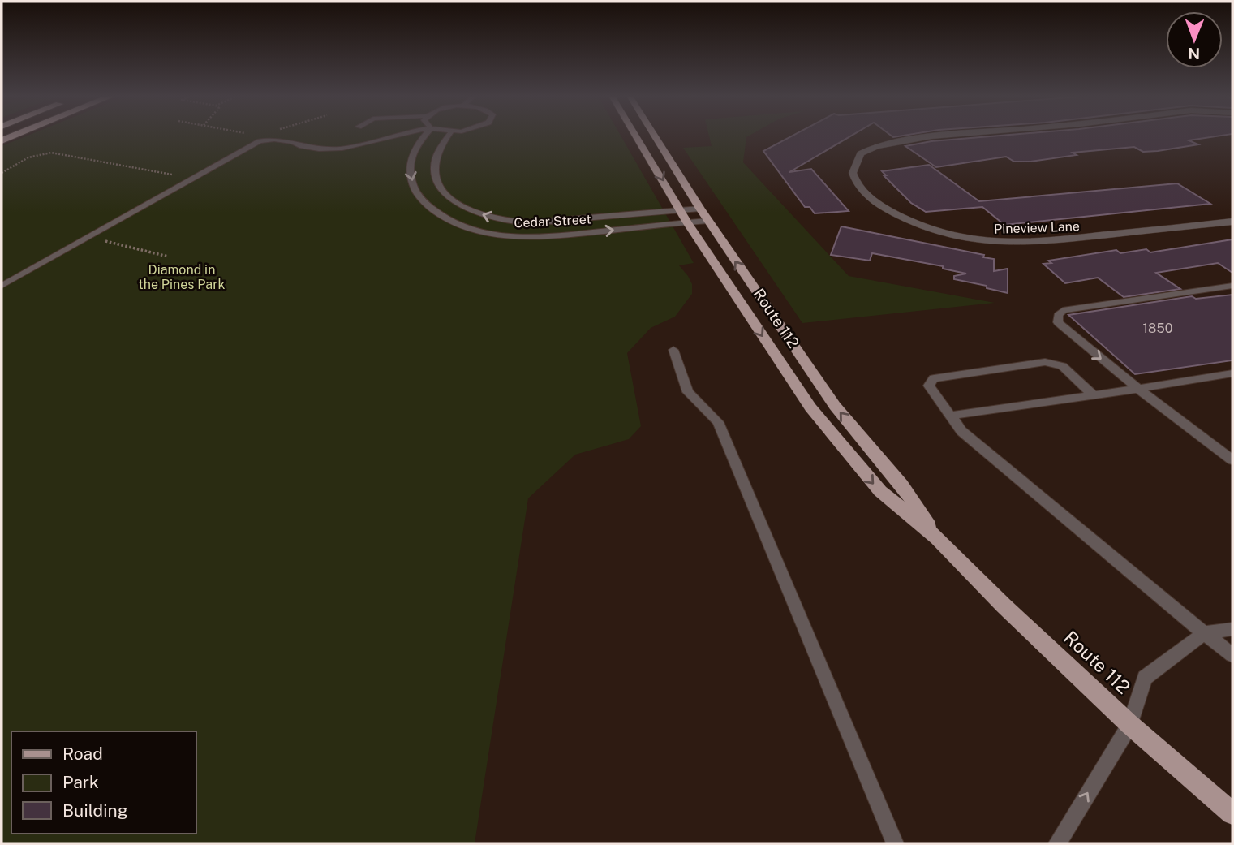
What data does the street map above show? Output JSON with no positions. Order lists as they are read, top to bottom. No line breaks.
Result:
{"streets":{"main road":["Route 112"],"street":["Pineview Lane"],"lane":["Cedar Street"]},"crossings":[["Cedar Street","Route 112"]],"parks":["Diamond in the Pines Park"],"house_numbers":["1850"],"legend":["Road","Park","Building"],"north":"bottom"}
